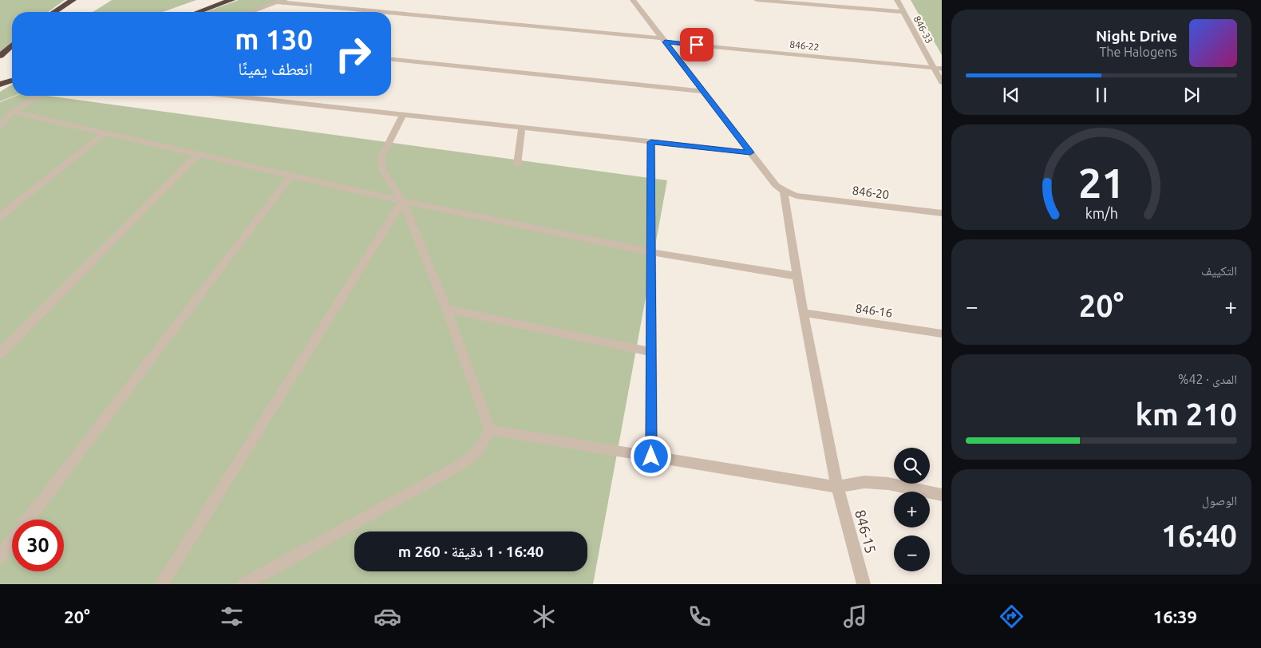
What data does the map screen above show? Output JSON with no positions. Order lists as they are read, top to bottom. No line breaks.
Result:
{"streets":{"street":["846-33","846-22","846-20","846-16","846-15"]},"crossings":[["846-33","846-22"],["846-20","846-15"],["846-16","846-15"]],"page":{"turn":["130 m","انعطف يمينًا"],"song":["Night Drive","The Halogens"],"tile":["التكييف",["المدى · 42%","210 km"],["الوصول","16:40"]],"heat":["−","20°","+"],"map_buttons":["+","−"],"limit":"30","trip":"16:40 · 1 دقيقة · 260 m","tabs":["16:39","20°"],"gauge":["21","km/h"]}}
